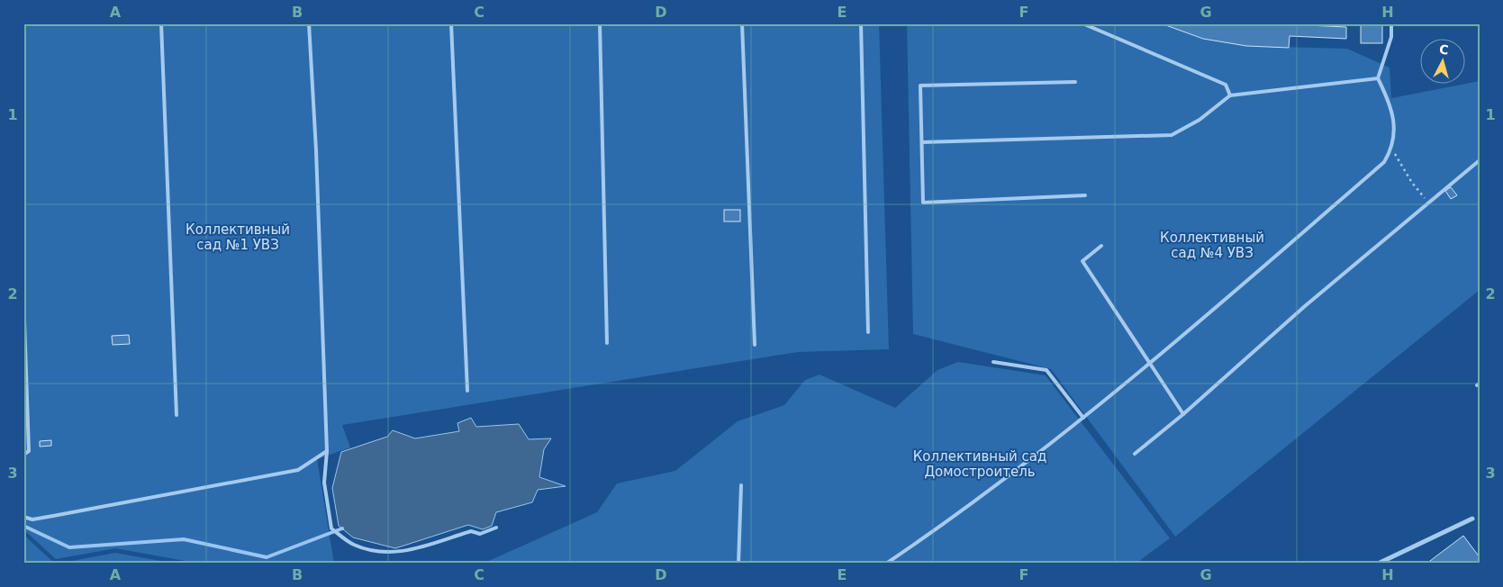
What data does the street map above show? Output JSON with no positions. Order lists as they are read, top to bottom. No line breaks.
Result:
{"parks":["Коллективный сад №1 УВЗ","Коллективный сад №4 УВЗ","Коллективный сад Домостроитель"],"north":"top","grid":{"columns":["A","B","C","D","E","F","G","H"],"rows":["1","2","3"]}}
